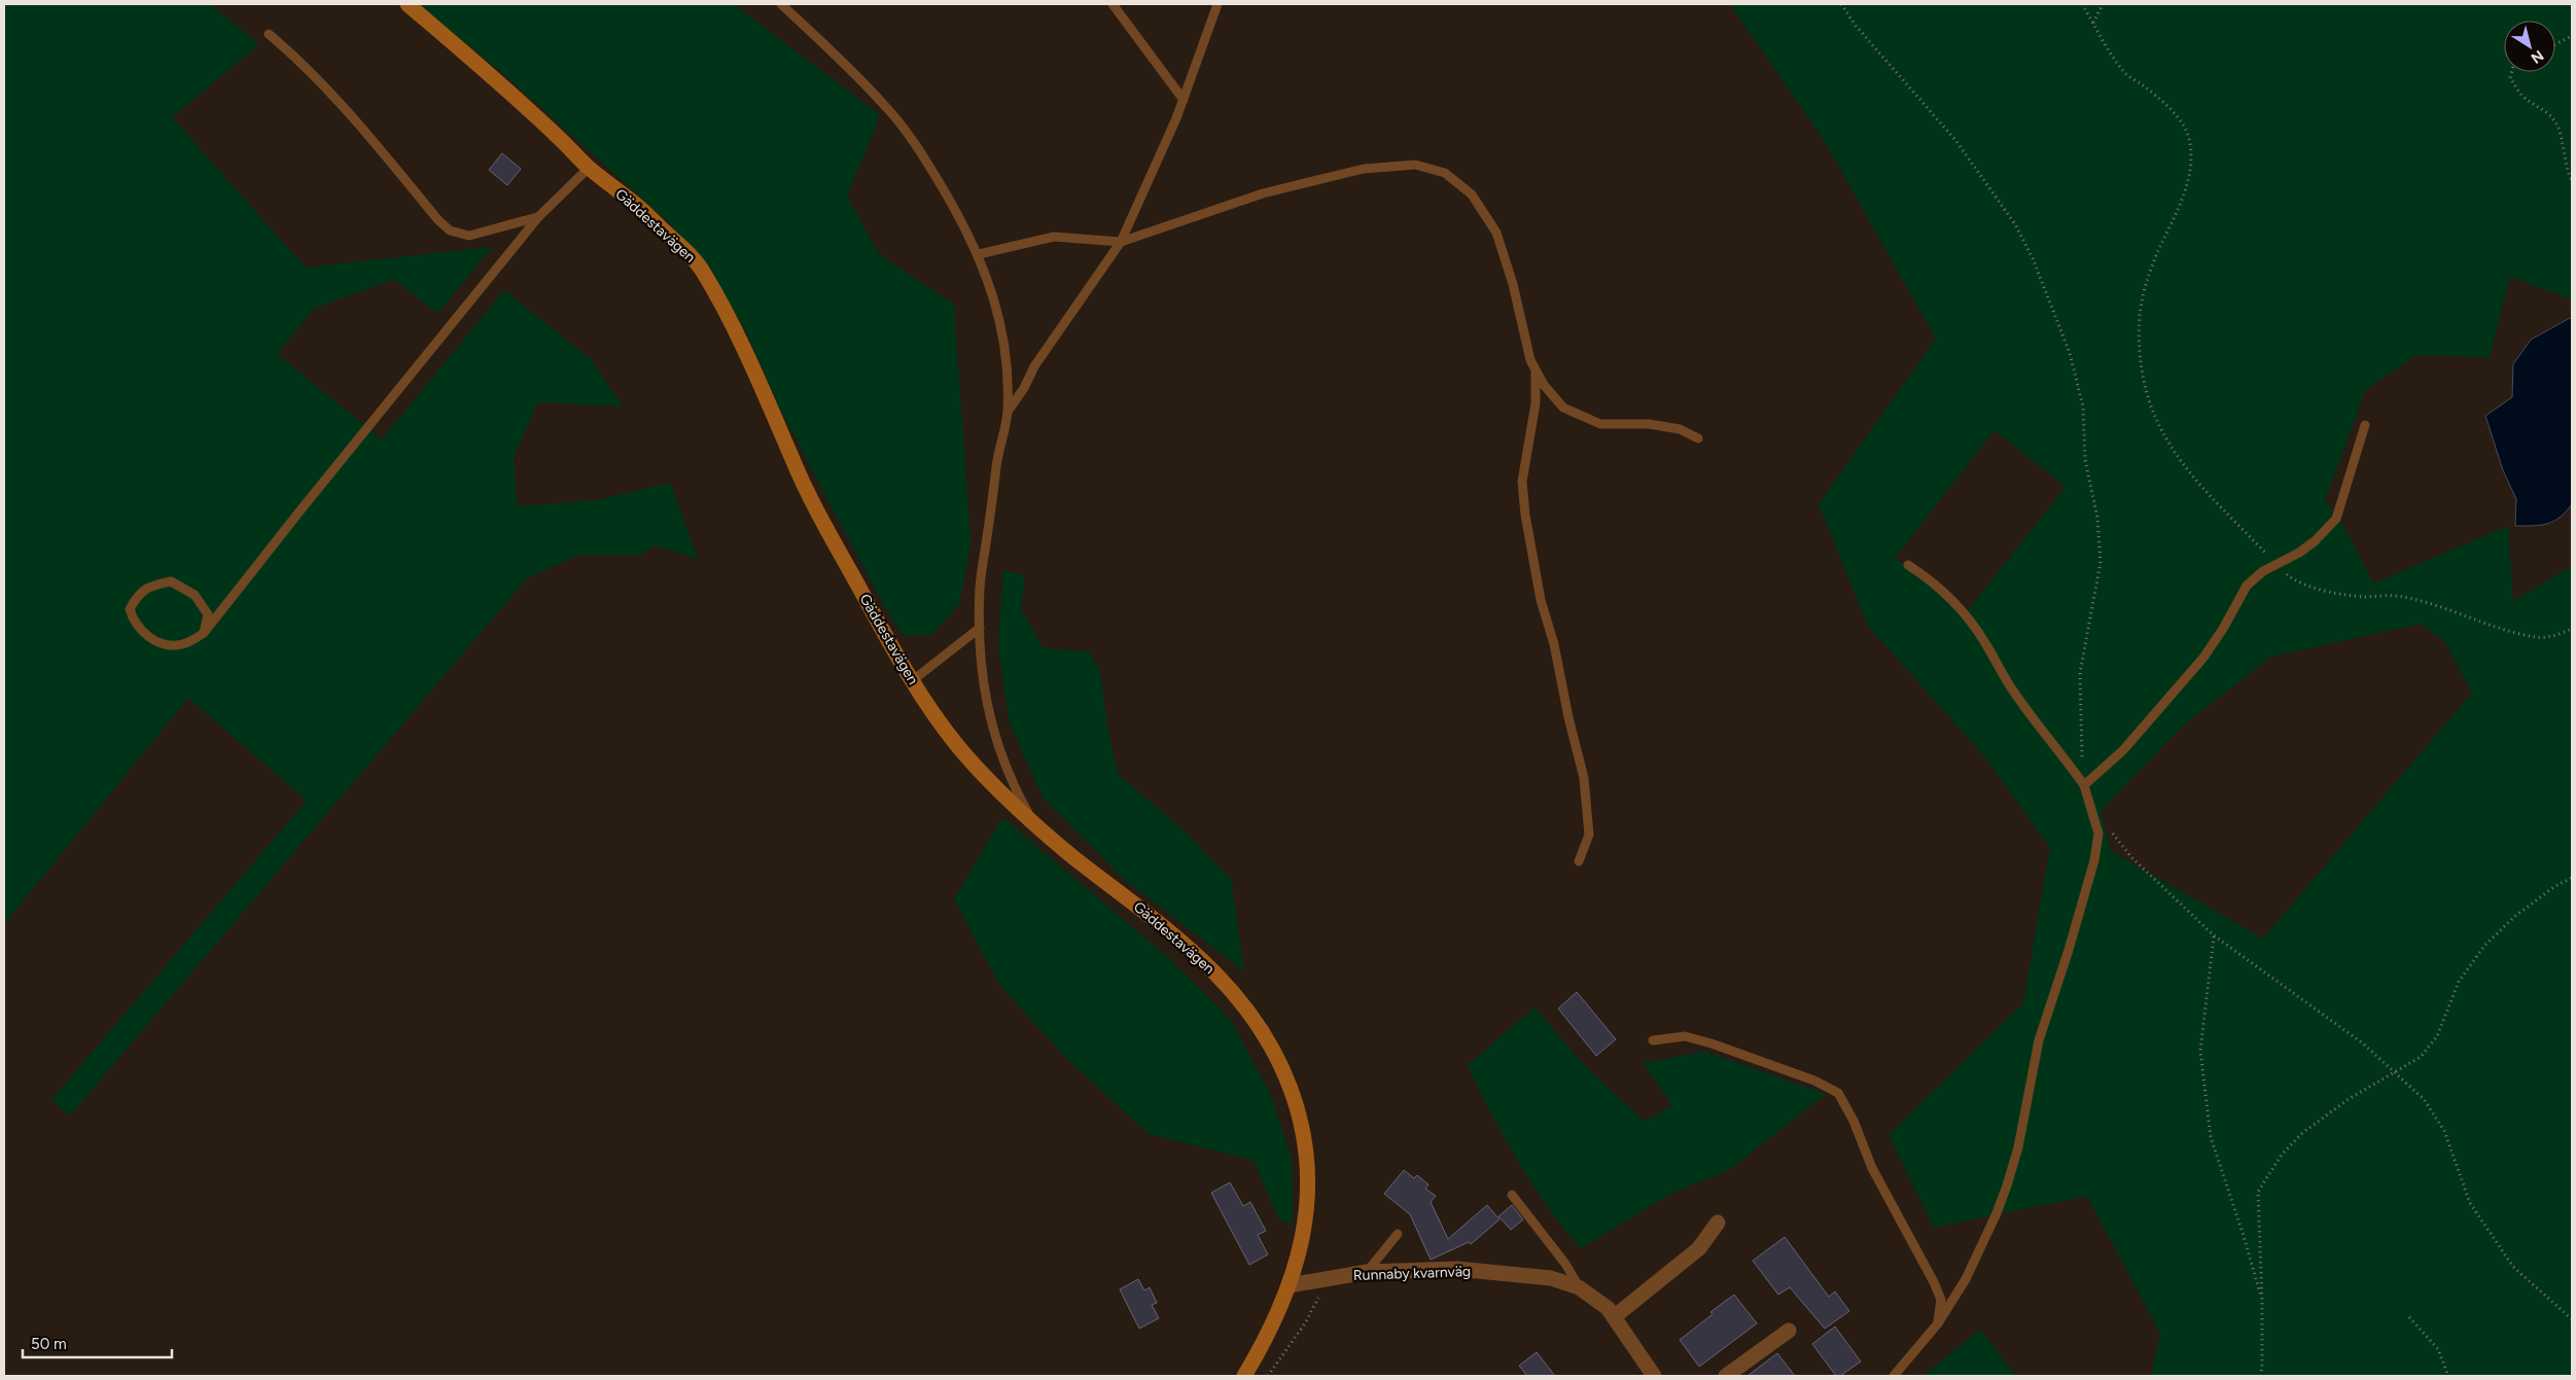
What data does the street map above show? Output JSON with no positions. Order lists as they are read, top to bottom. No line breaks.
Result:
{"streets":{"street":["Gäddestavägen","Runnaby kvarnväg"]},"crossings":[["Gäddestavägen","Runnaby kvarnväg"]],"scale_bar":"50 m","north":"bottom right"}
